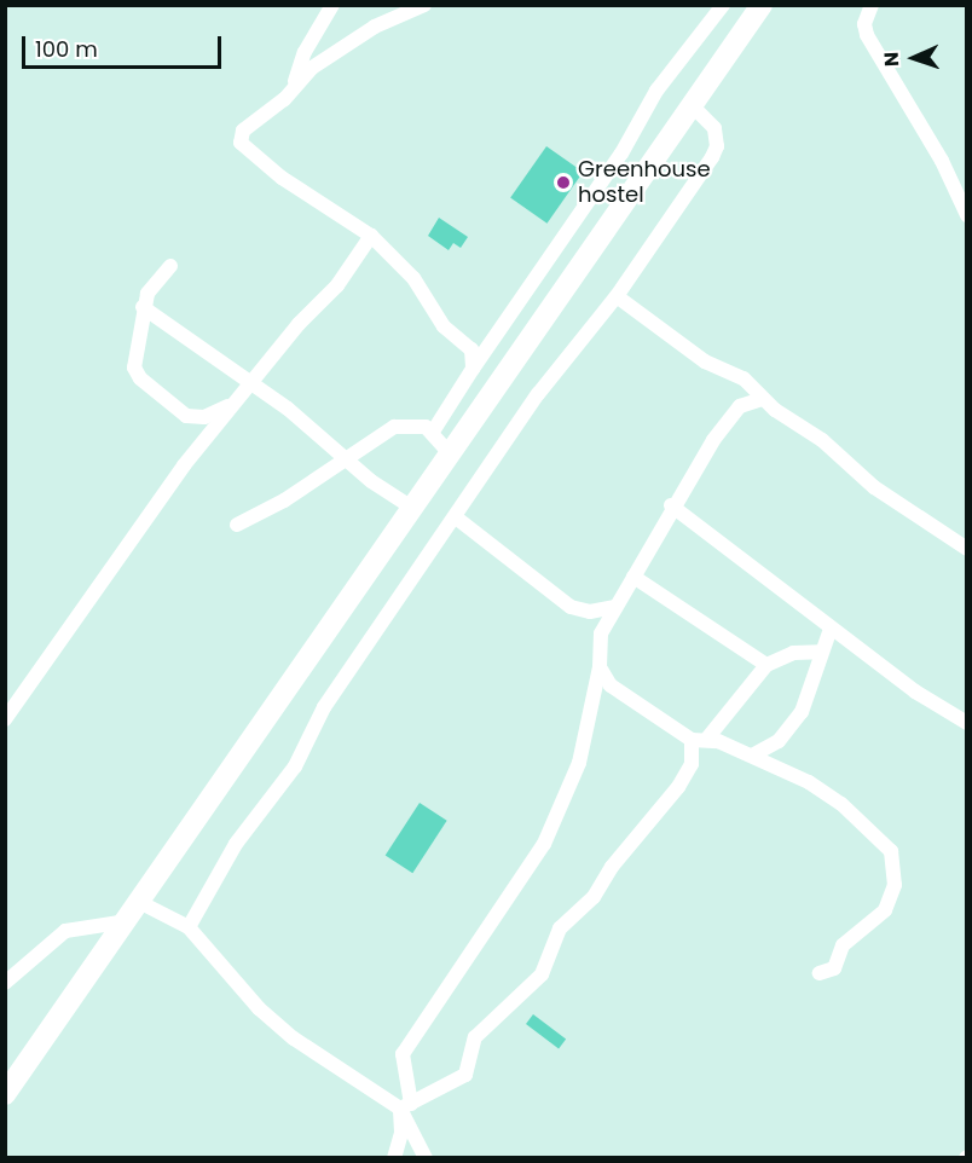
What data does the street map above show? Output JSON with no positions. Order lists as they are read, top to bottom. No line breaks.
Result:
{"places":["Greenhouse hostel"],"scale_bar":"100 m","north":"left"}
